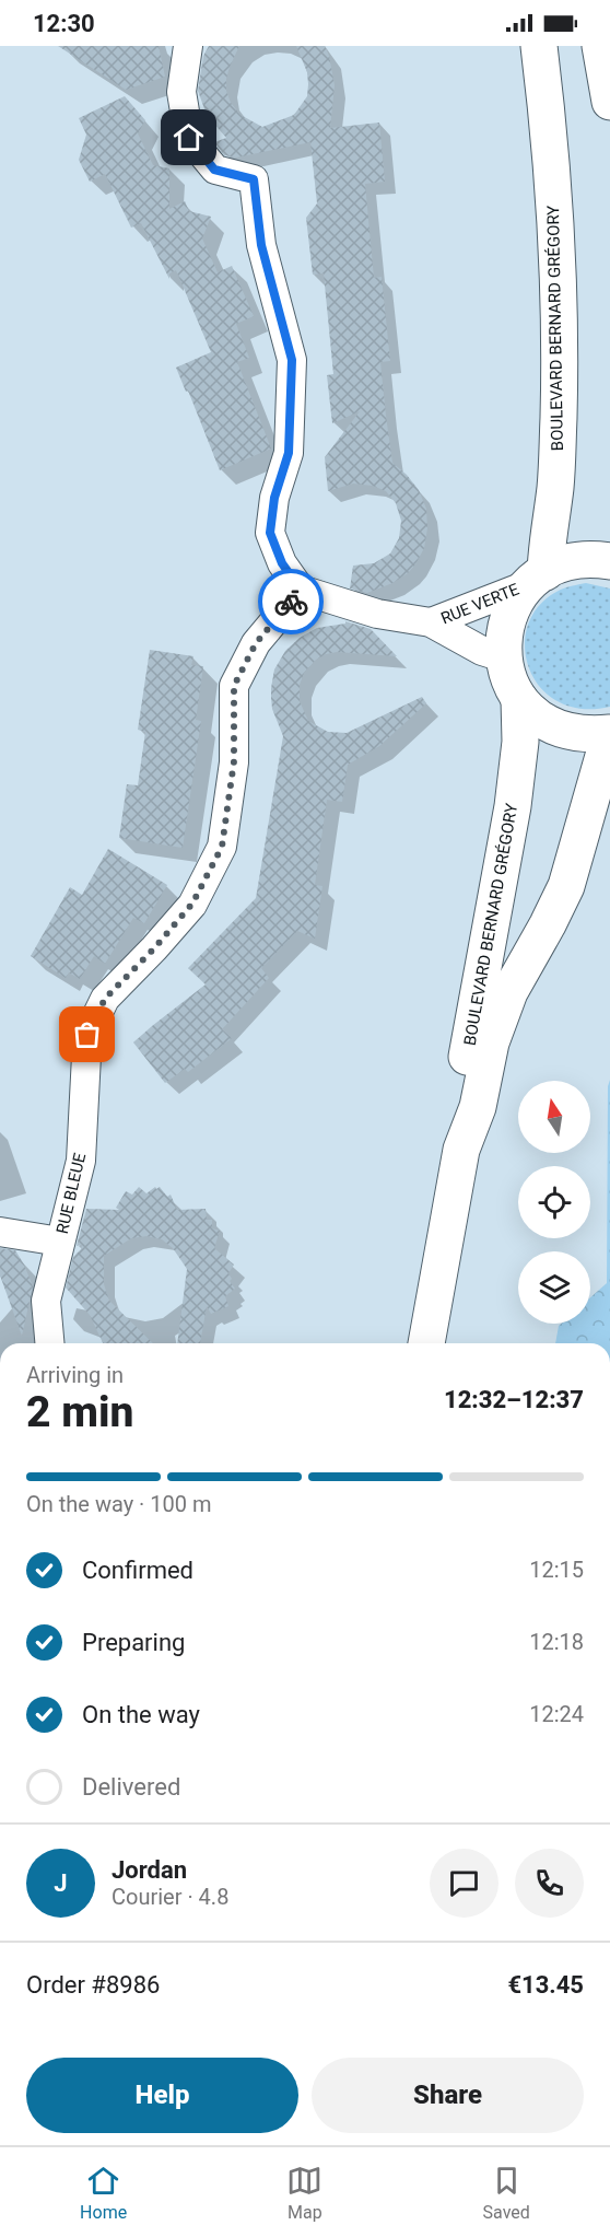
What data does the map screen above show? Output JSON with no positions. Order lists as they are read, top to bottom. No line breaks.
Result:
{"streets":{"street":["BOULEVARD BERNARD GRÉGORY","RUE VERTE","RUE BLEUE"]},"crossings":[["BOULEVARD BERNARD GRÉGORY","RUE VERTE"],["RUE VERTE","RUE BLEUE"]],"north":"top","page":{"status":"12:30","heading":["2 min","Arriving in","12:32–12:37"],"panel":["Jordan","Courier · 4.8","Order #8986","€13.45"],"bar":"On the way · 100 m","list":[["Confirmed","12:15"],["Preparing","12:18"],["On the way","12:24"],"Delivered"],"round":"J","buttons":["Help","Share"],"tabs":["Home","Map","Saved"]}}
